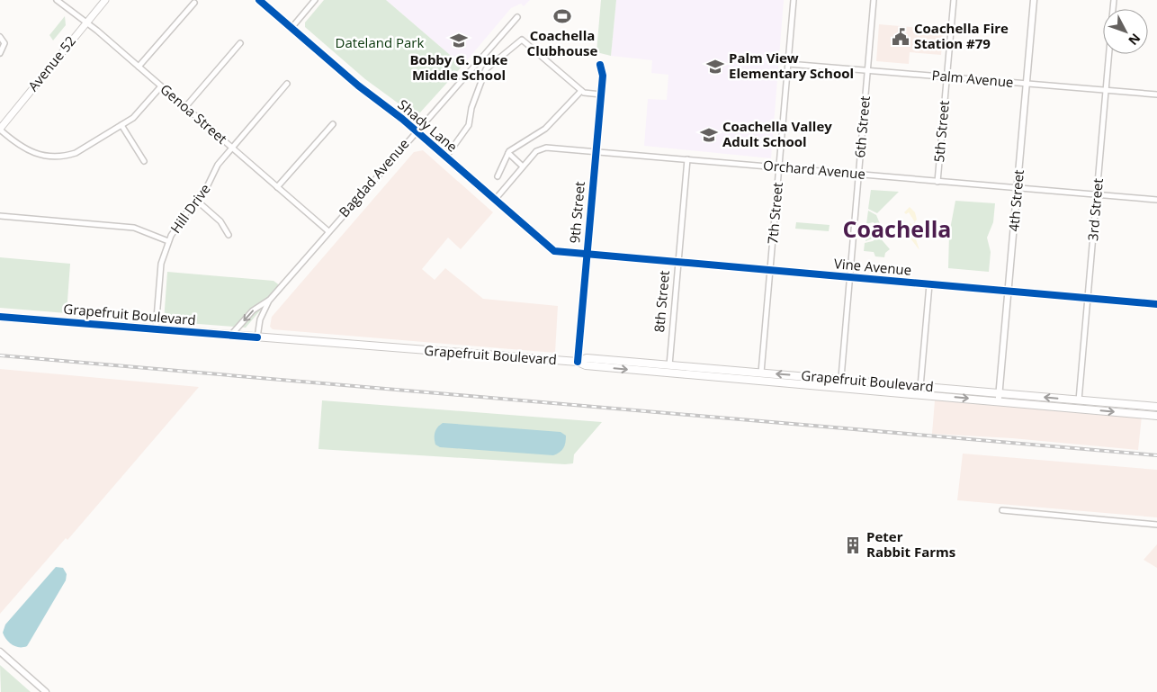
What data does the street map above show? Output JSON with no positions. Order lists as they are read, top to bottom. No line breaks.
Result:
{"streets":{"main road":["Avenue 52","Grapefruit Boulevard"],"street":["Palm Avenue","Genoa Street","Shady Lane","6th Street","5th Street","Orchard Avenue","Bagdad Avenue","4th Street","Hill Drive","3rd Street","9th Street","7th Street","Vine Avenue","8th Street"]},"crossings":[["Avenue 52","Genoa Street"],["Palm Avenue","6th Street"],["Palm Avenue","5th Street"],["Palm Avenue","4th Street"],["Palm Avenue","3rd Street"],["Palm Avenue","7th Street"],["Genoa Street","Bagdad Avenue"],["Genoa Street","Hill Drive"],["Shady Lane","Orchard Avenue"],["Shady Lane","Bagdad Avenue"],["Shady Lane","9th Street"],["Shady Lane","Vine Avenue"],["6th Street","Orchard Avenue"],["6th Street","Vine Avenue"],["6th Street","Grapefruit Boulevard"],["5th Street","Orchard Avenue"],["Orchard Avenue","4th Street"],["Orchard Avenue","3rd Street"],["Orchard Avenue","9th Street"],["Orchard Avenue","7th Street"],["Orchard Avenue","8th Street"],["Bagdad Avenue","Grapefruit Boulevard"],["4th Street","Vine Avenue"],["4th Street","Grapefruit Boulevard"],["Hill Drive","Grapefruit Boulevard"],["3rd Street","Vine Avenue"],["3rd Street","Grapefruit Boulevard"],["9th Street","Vine Avenue"],["9th Street","Grapefruit Boulevard"],["7th Street","Vine Avenue"],["7th Street","Grapefruit Boulevard"],["Vine Avenue","8th Street"],["8th Street","Grapefruit Boulevard"]],"districts":["Coachella"],"parks":["Dateland Park"],"places":{"sports":["Coachella Clubhouse"],"public building":["Coachella Fire Station #79"],"school or university":["Bobby G. Duke Middle School","Palm View Elementary School","Coachella Valley Adult School"],"building":["Peter Rabbit Farms"]},"north":"bottom right"}
